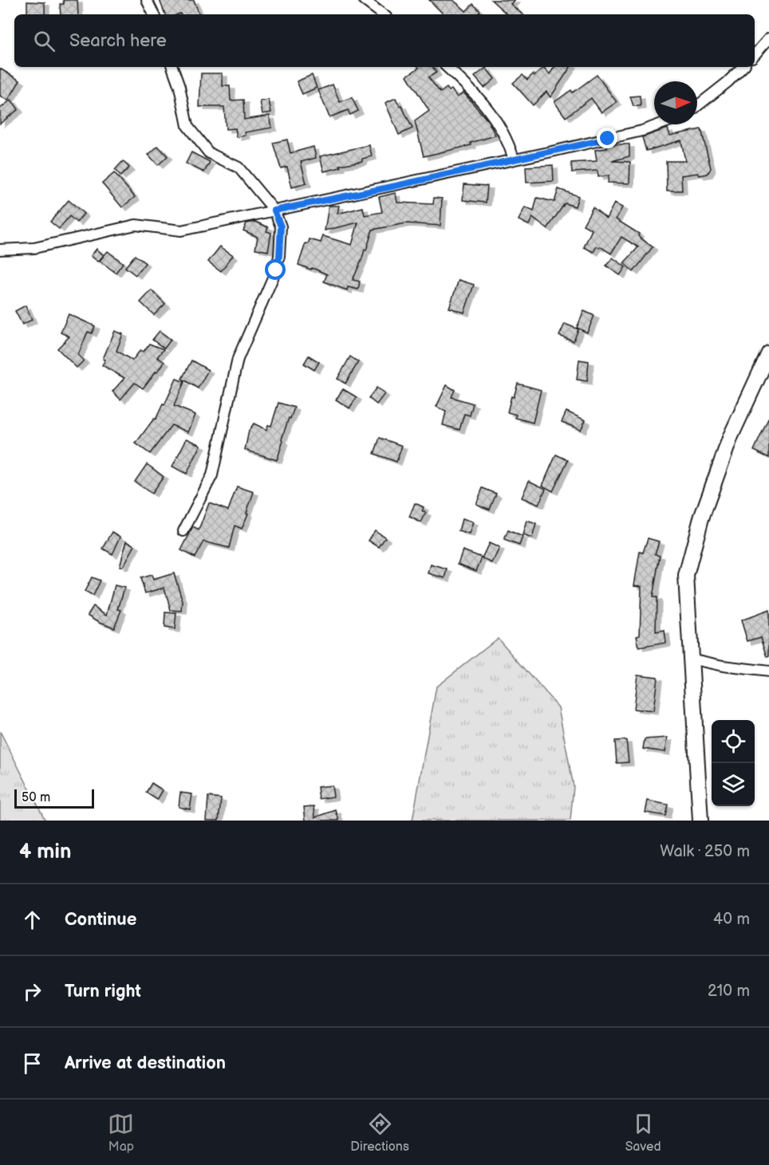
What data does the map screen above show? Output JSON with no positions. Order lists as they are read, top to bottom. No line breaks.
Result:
{"scale_bar":"50 m","north":"right","page":{"search":"Search here","scale":"50 m","heading":["4 min","Walk · 250 m"],"list":[["Continue","40 m"],["Turn right","210 m"],"Arrive at destination"],"nav":["Map","Directions","Saved"]}}
